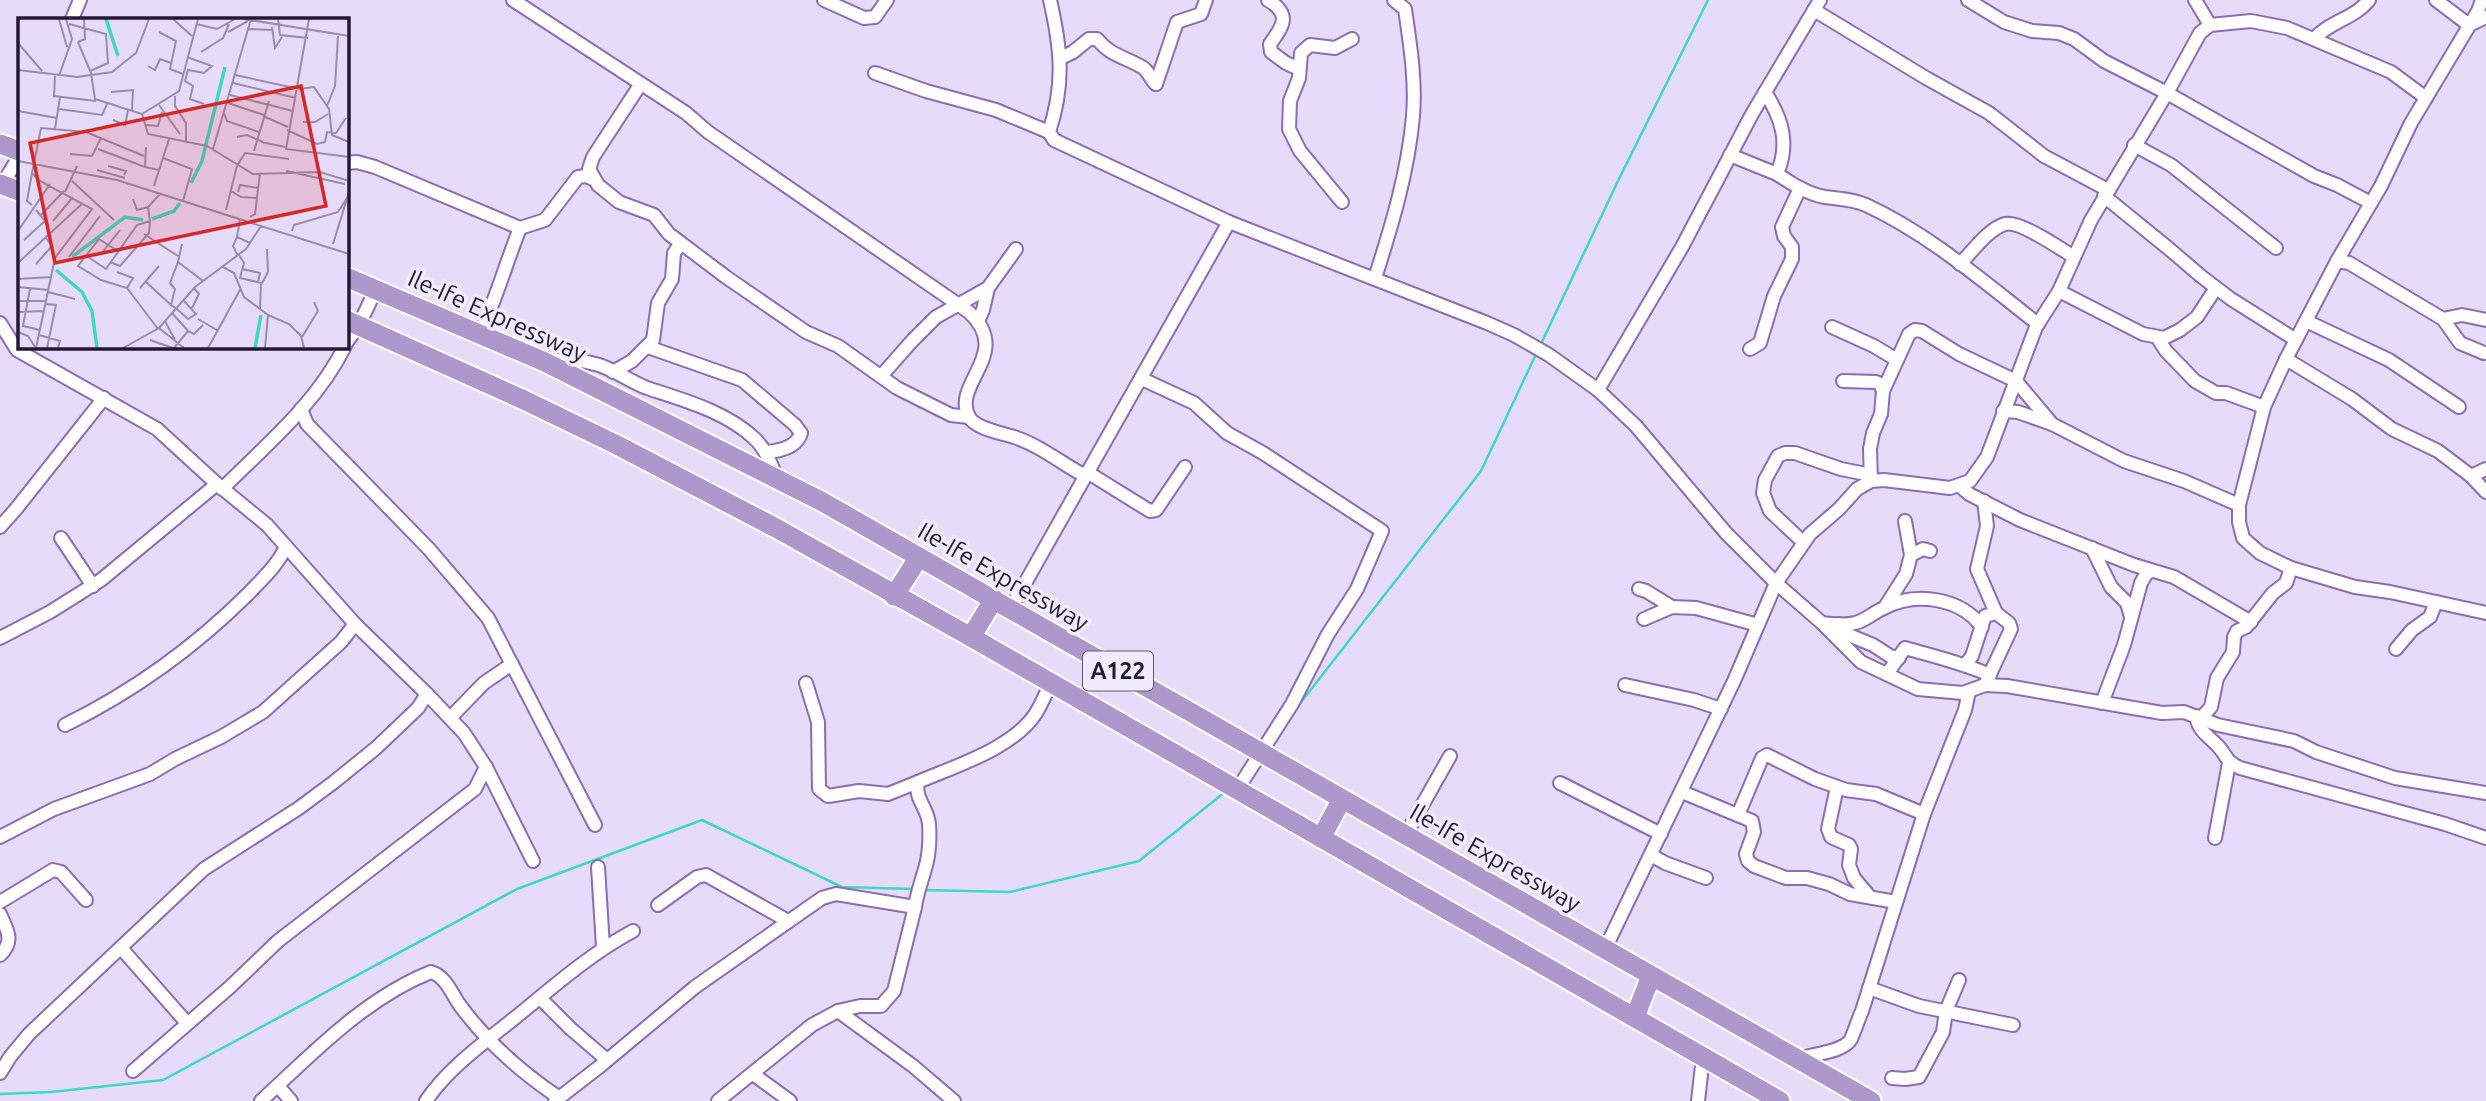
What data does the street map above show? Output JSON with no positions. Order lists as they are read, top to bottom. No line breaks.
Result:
{"streets":{"highway":["Ile-Ife Expressway","A122"]}}
